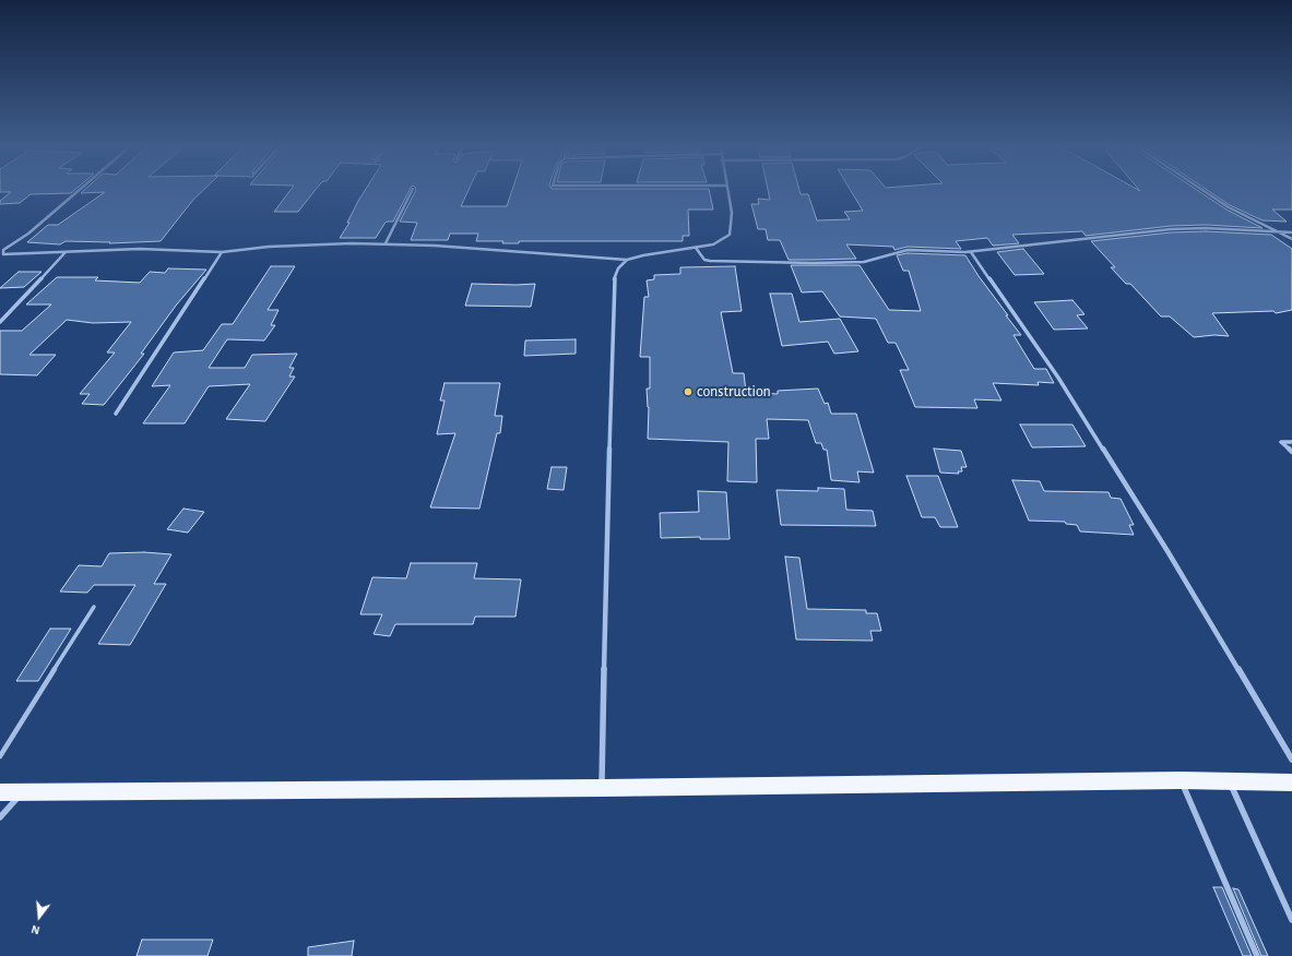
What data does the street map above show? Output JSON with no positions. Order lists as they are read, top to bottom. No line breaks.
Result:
{"places":["construction"],"north":"bottom"}
